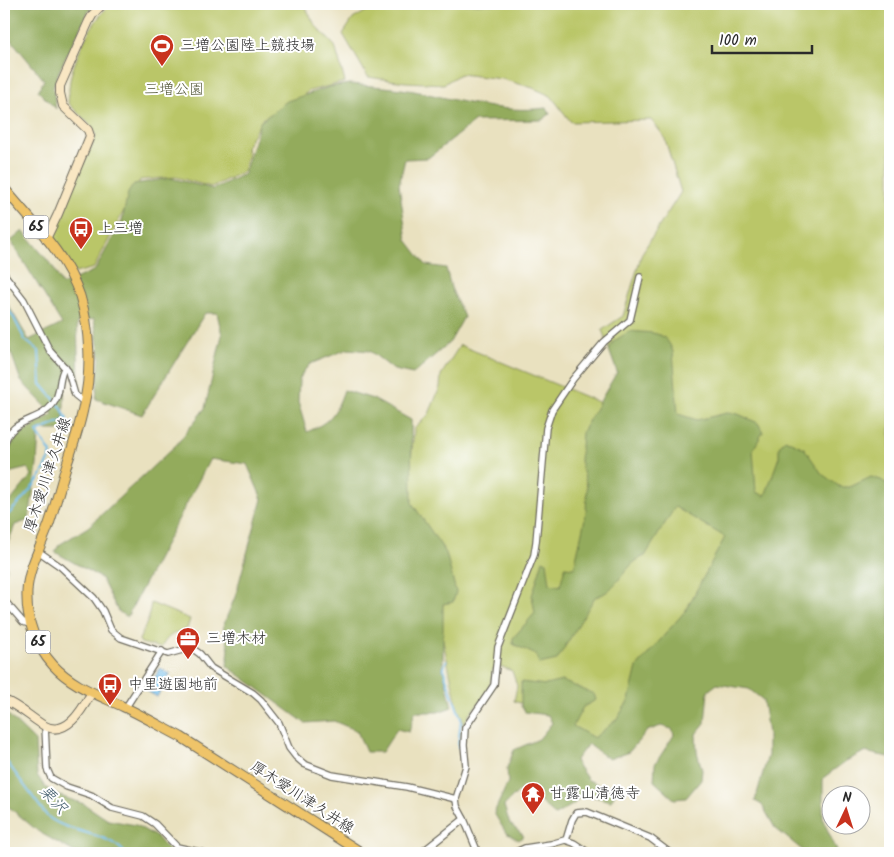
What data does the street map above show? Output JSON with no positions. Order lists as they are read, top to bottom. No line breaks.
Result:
{"streets":{"main road":["65","厚木愛川津久井線"]},"water":["栗沢"],"parks":["三増公園"],"places":{"sports":["三増公園陸上競技場"],"bus stop":["上三増","中里遊園地前"],"office":["三増木材"],"temple":["甘露山清徳寺"]},"scale_bar":"100 m","north":"top"}
